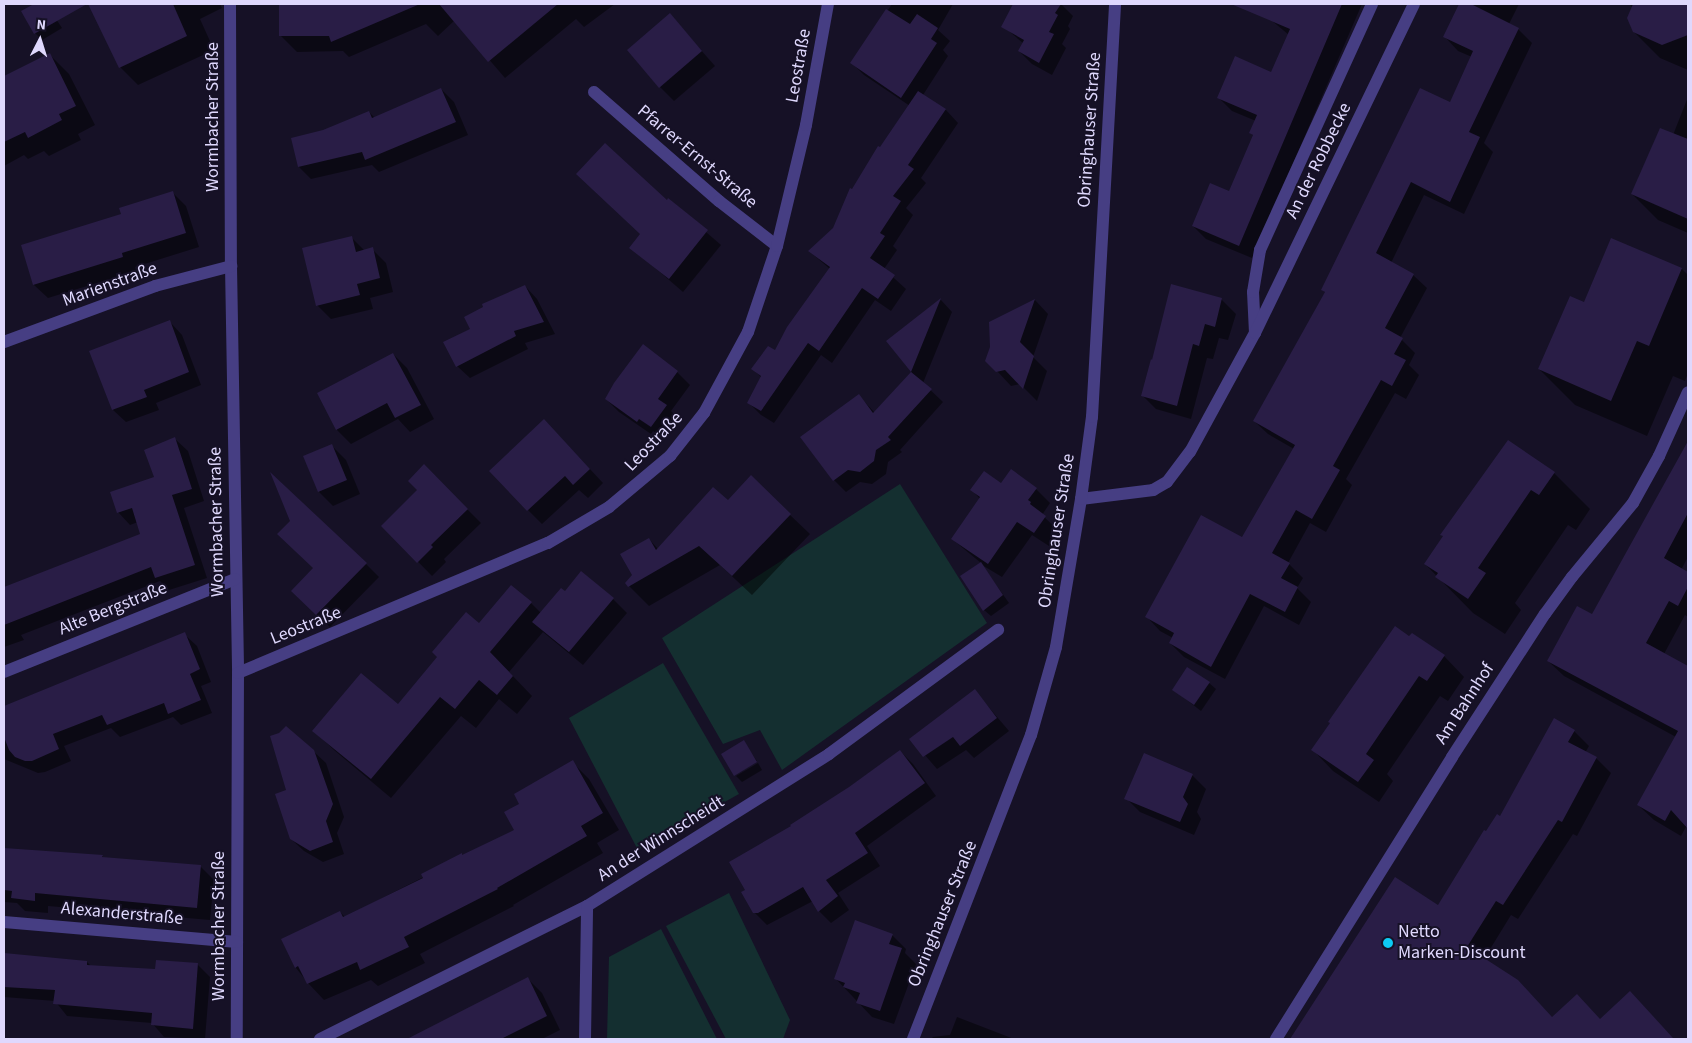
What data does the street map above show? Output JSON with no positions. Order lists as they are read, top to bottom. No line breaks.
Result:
{"streets":{"street":["Leostraße","Wormbacher Straße","Obringhauser Straße","Pfarrer-Ernst-Straße","An der Robbecke","Marienstraße","Alte Bergstraße","Am Bahnhof","An der Winnscheidt","Alexanderstraße"]},"crossings":[["Leostraße","Wormbacher Straße"],["Leostraße","Pfarrer-Ernst-Straße"],["Wormbacher Straße","Marienstraße"],["Wormbacher Straße","Alte Bergstraße"],["Wormbacher Straße","Alexanderstraße"],["Obringhauser Straße","An der Robbecke"]],"places":["Netto Marken-Discount"],"north":"top"}
